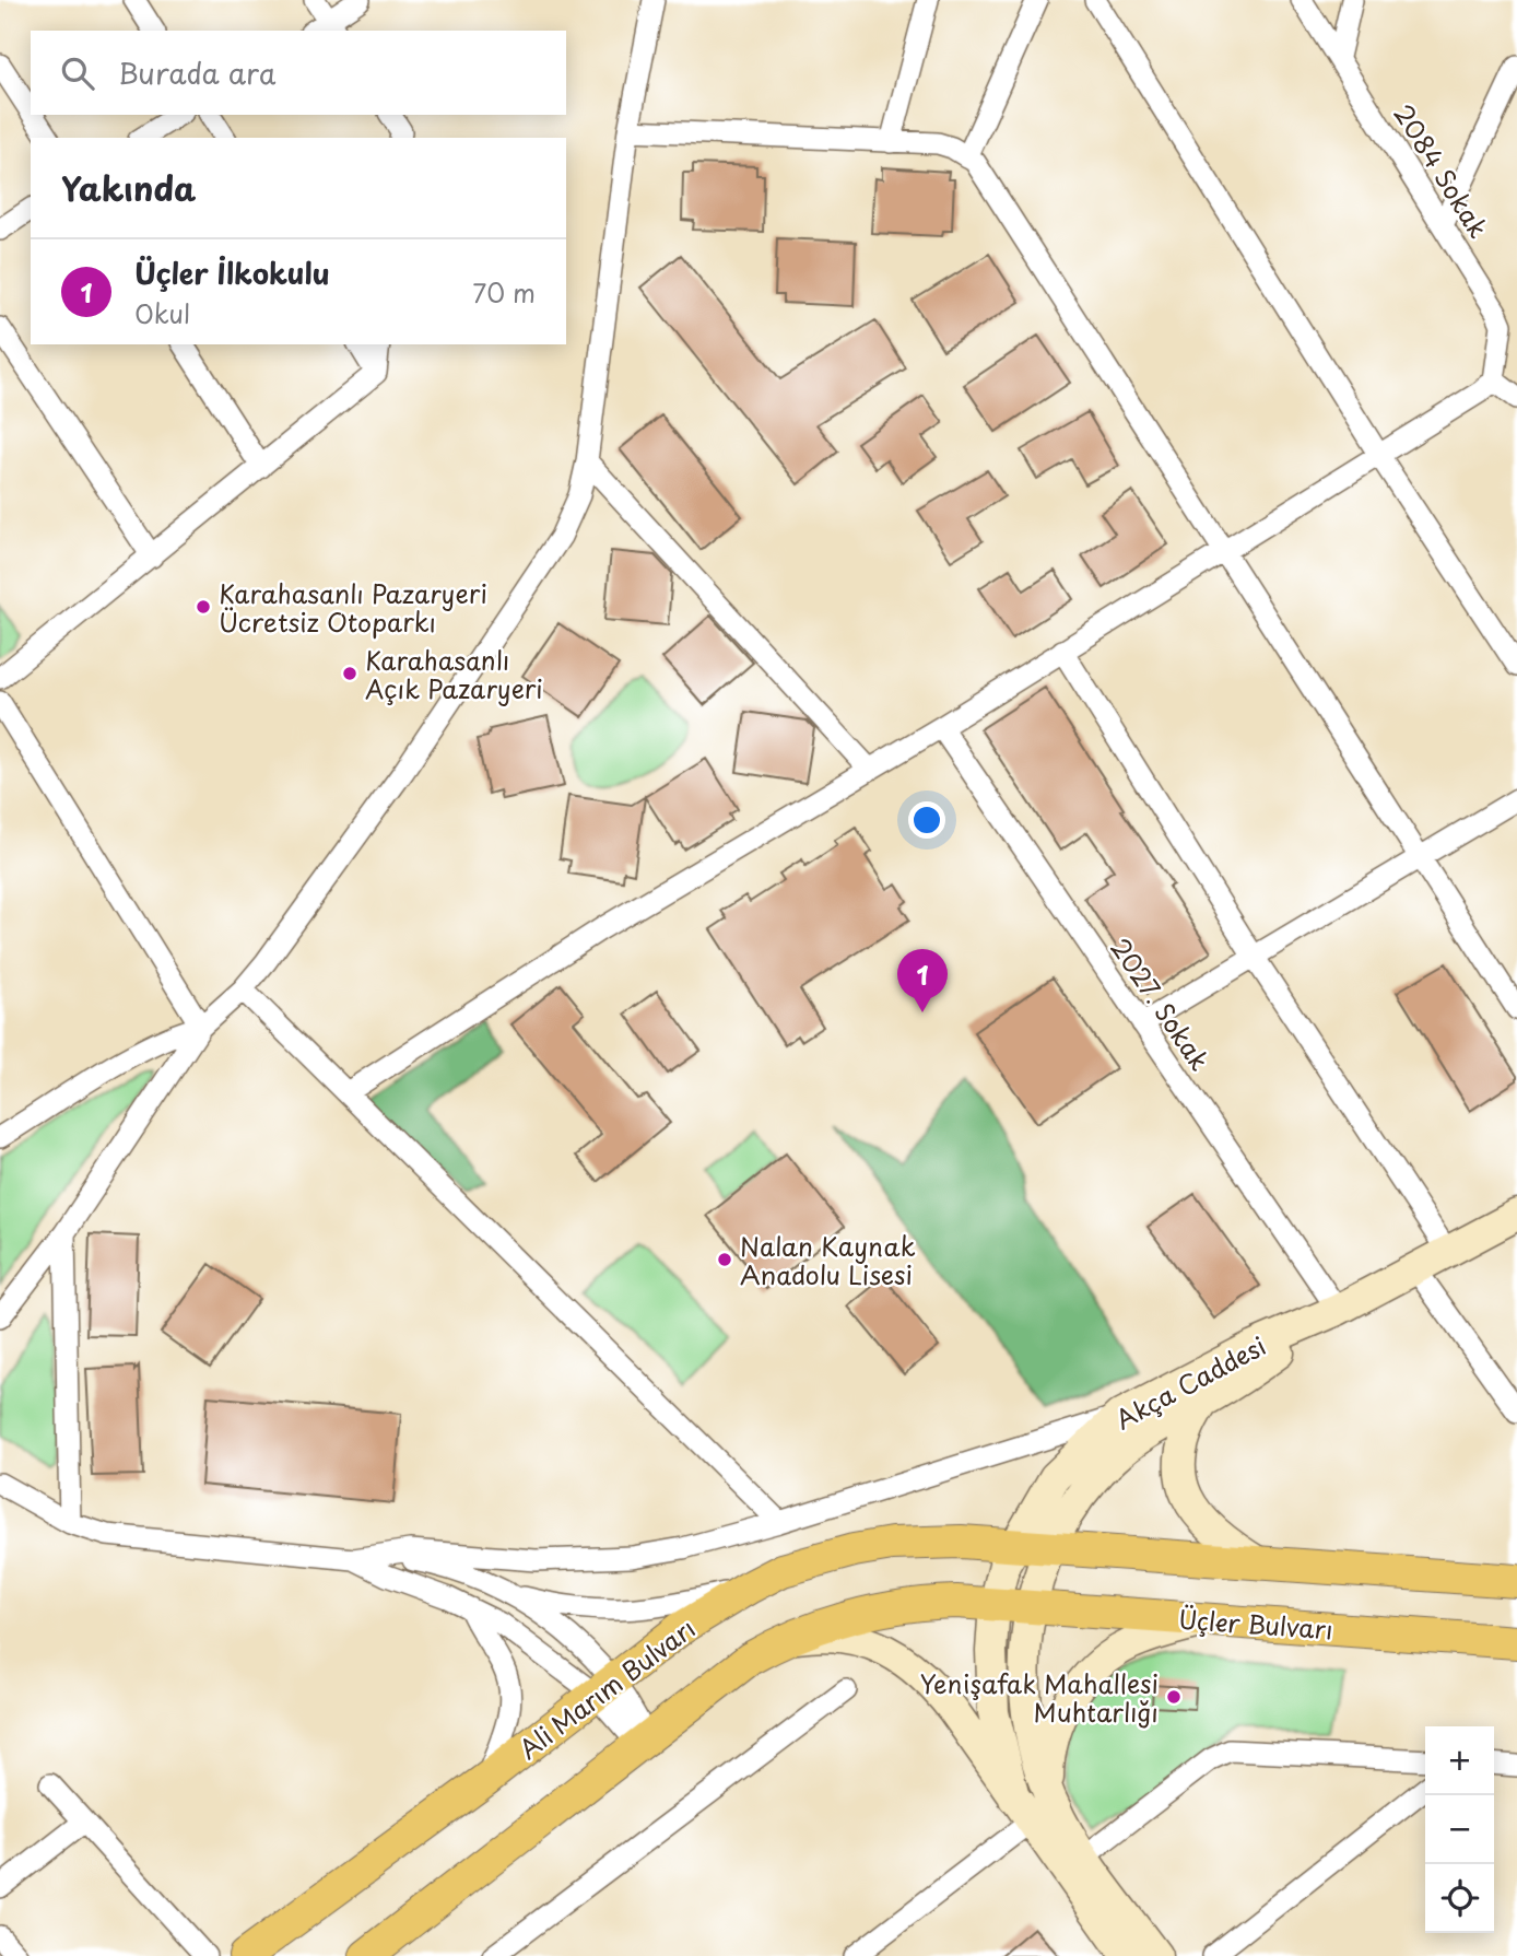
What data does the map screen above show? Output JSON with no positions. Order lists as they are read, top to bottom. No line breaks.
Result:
{"streets":{"main road":["Üçler Bulvarı","Ali Marım Bulvarı"],"street":["2084 Sokak","2027. Sokak","Akça Caddesi"]},"crossings":[["2027. Sokak","Akça Caddesi"],["Akça Caddesi","Üçler Bulvarı"],["Akça Caddesi","Ali Marım Bulvarı"]],"places":["Karahasanlı Pazaryeri Ücretsiz Otoparkı","Karahasanlı Açık Pazaryeri","Nalan Kaynak Anadolu Lisesi","Yenişafak Mahallesi Muhtarlığı"],"page":{"search":"Burada ara","heading":"Yakında","list":[{"mark":"1","name":"Üçler İlkokulu","note":"Okul","value":"70 m"}],"pins":"1","map_buttons":["+","−"]}}
